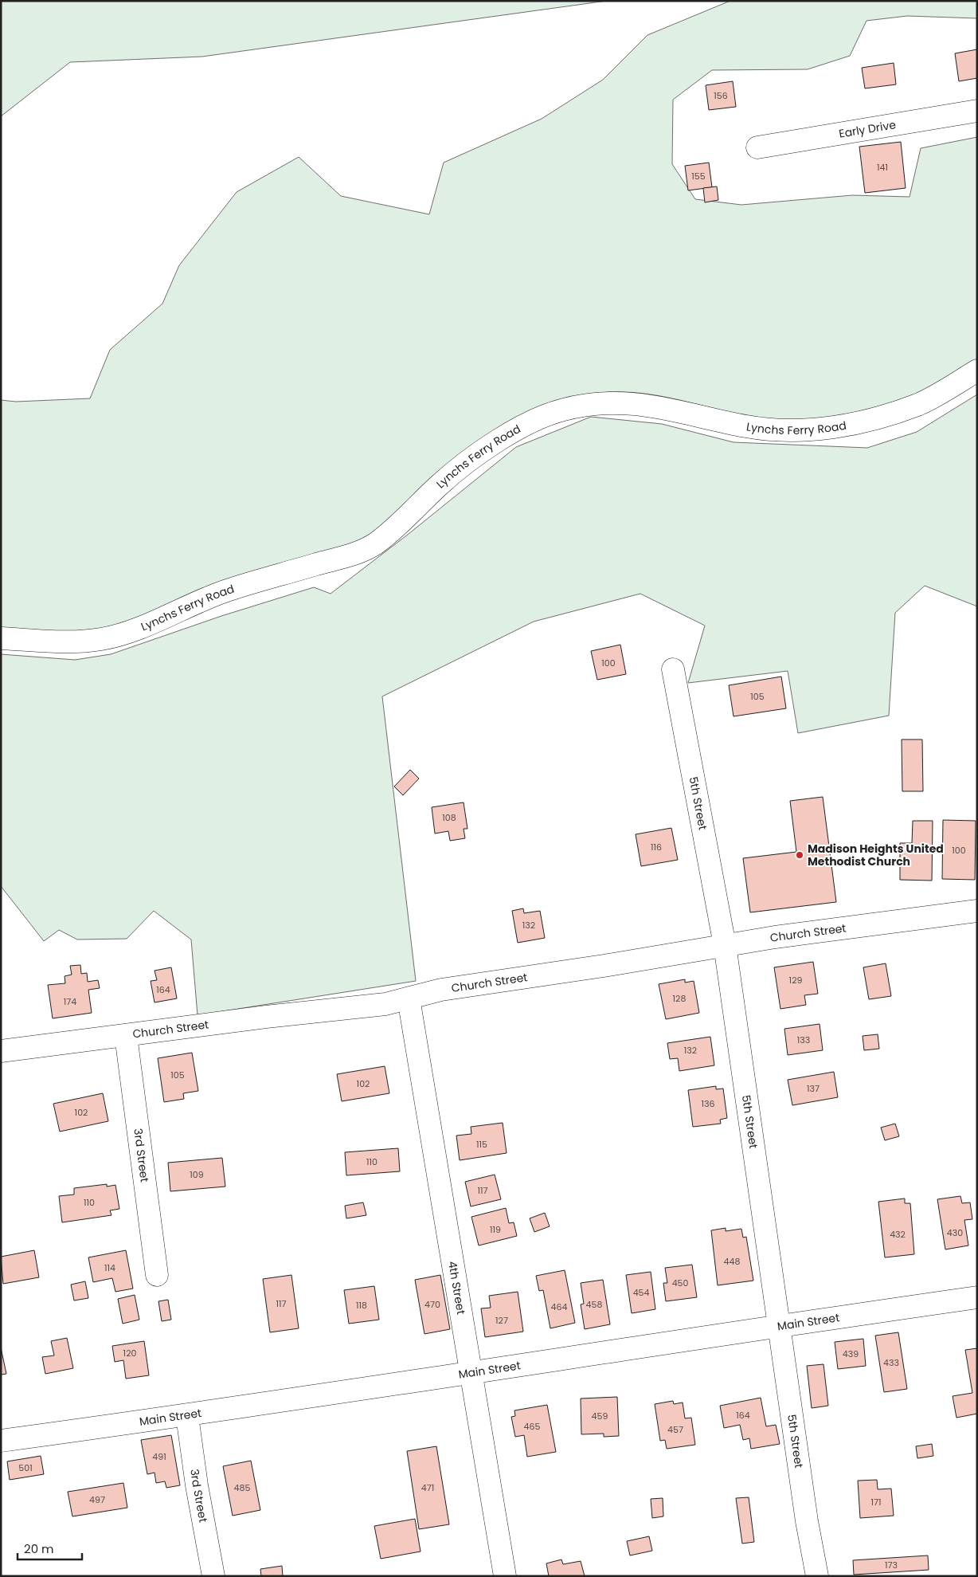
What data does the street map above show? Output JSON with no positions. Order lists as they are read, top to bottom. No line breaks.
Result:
{"streets":{"street":["Early Drive","Lynchs Ferry Road","5th Street","Church Street","3rd Street","4th Street","Main Street"]},"crossings":[["5th Street","Church Street"],["5th Street","Main Street"],["Church Street","3rd Street"],["Church Street","4th Street"],["3rd Street","Main Street"],["4th Street","Main Street"]],"places":["Madison Heights United Methodist Church"],"house_numbers":["156","141","155","100","105","108","116","100","132","129","164","128","174","133","132","105","102","137","136","102","115","110","109","117","110","119","430","432","448","114","450","454","117","470","458","118","464","127","120","439","433","164","459","465","457","491","501","485","471","497","171","173"],"scale_bar":"20 m"}
